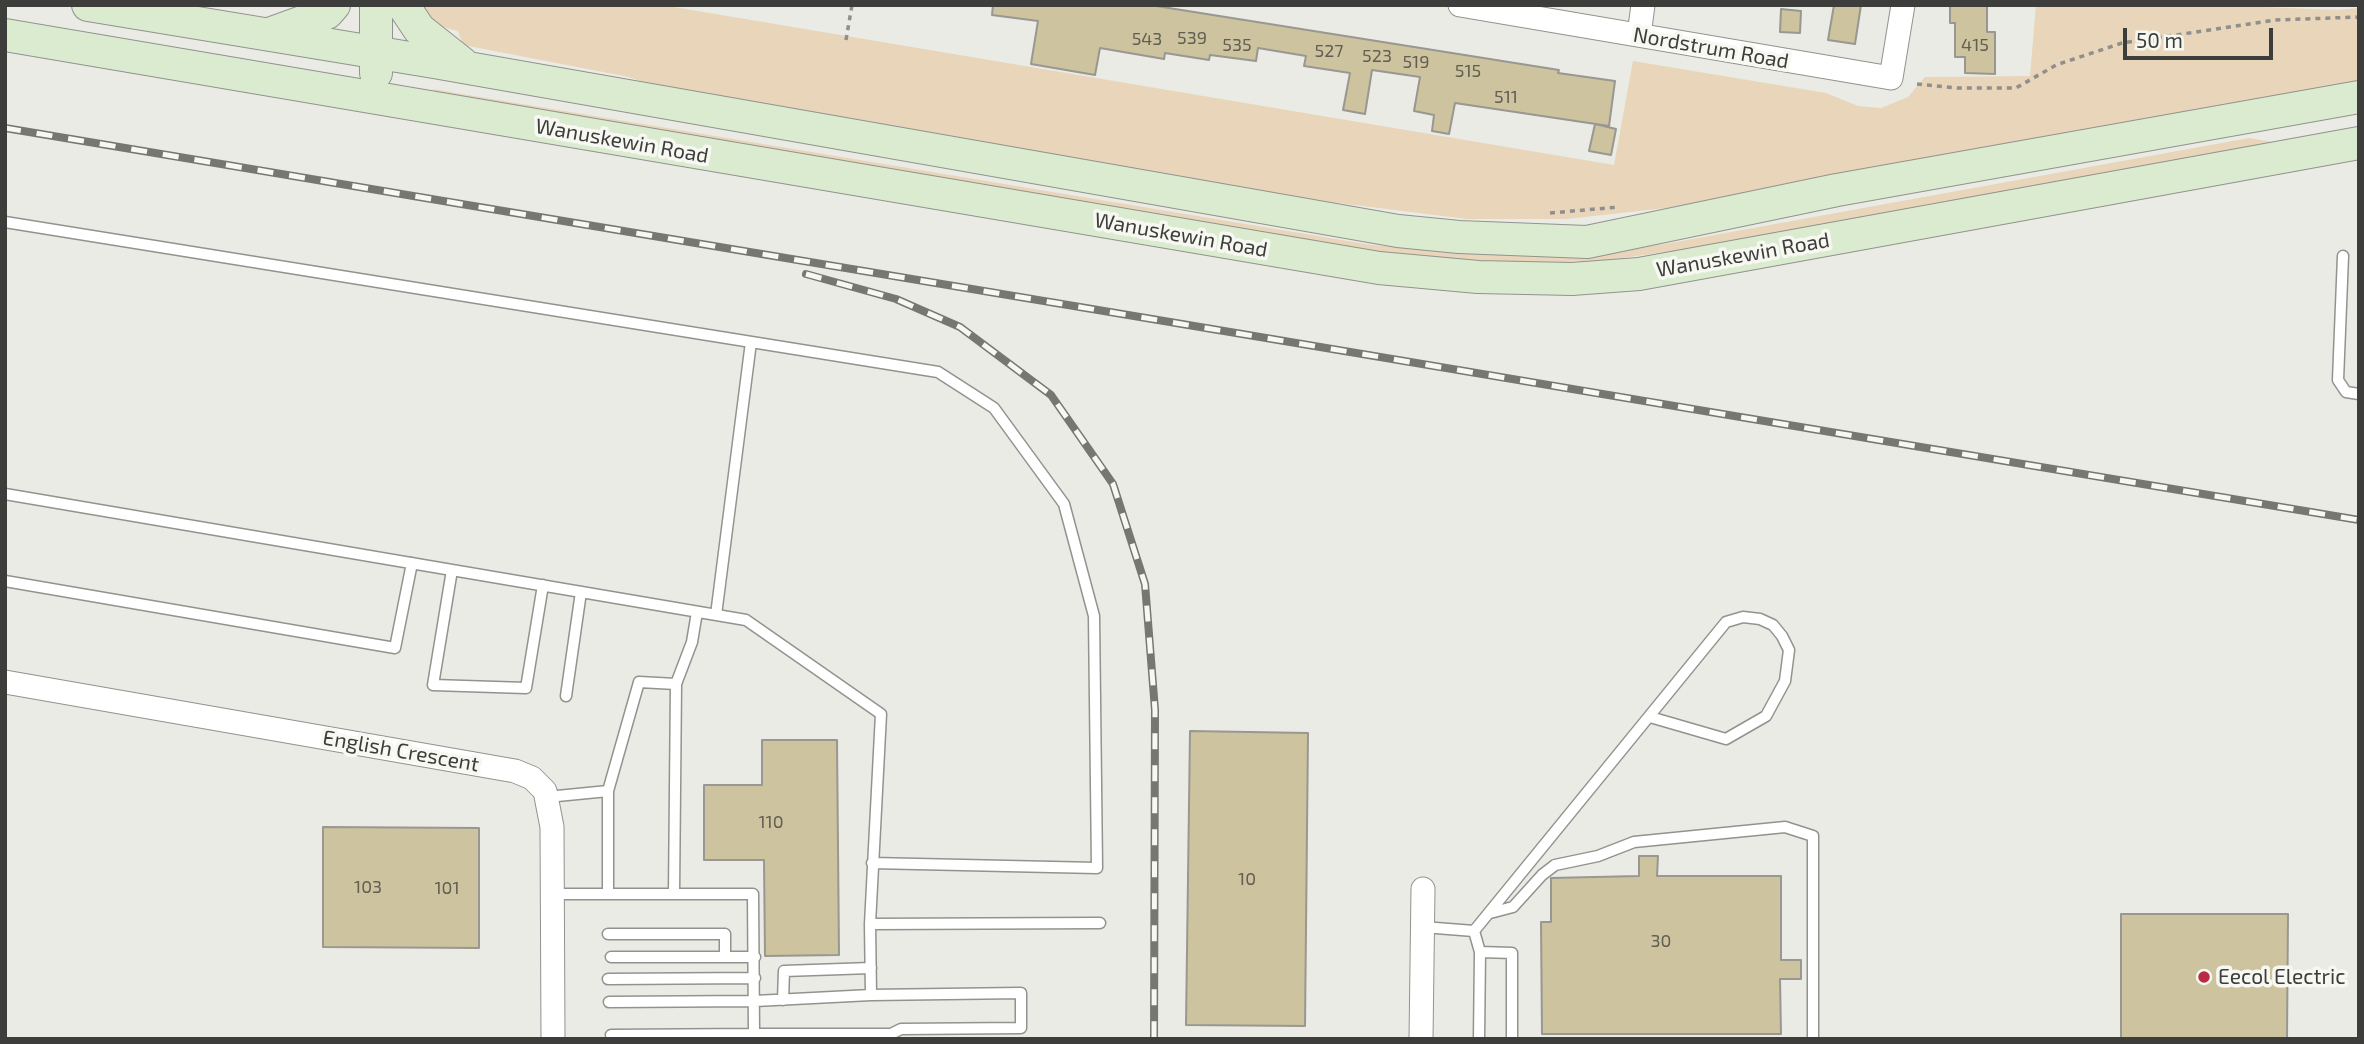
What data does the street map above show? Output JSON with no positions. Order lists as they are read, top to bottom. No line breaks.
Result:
{"streets":{"main road":["Wanuskewin Road"],"street":["Nordstrum Road","English Crescent"]},"places":["Eecol Electric"],"house_numbers":["539","543","535","415","527","523","519","515","511","110","10","103","101","30"],"scale_bar":"50 m"}
